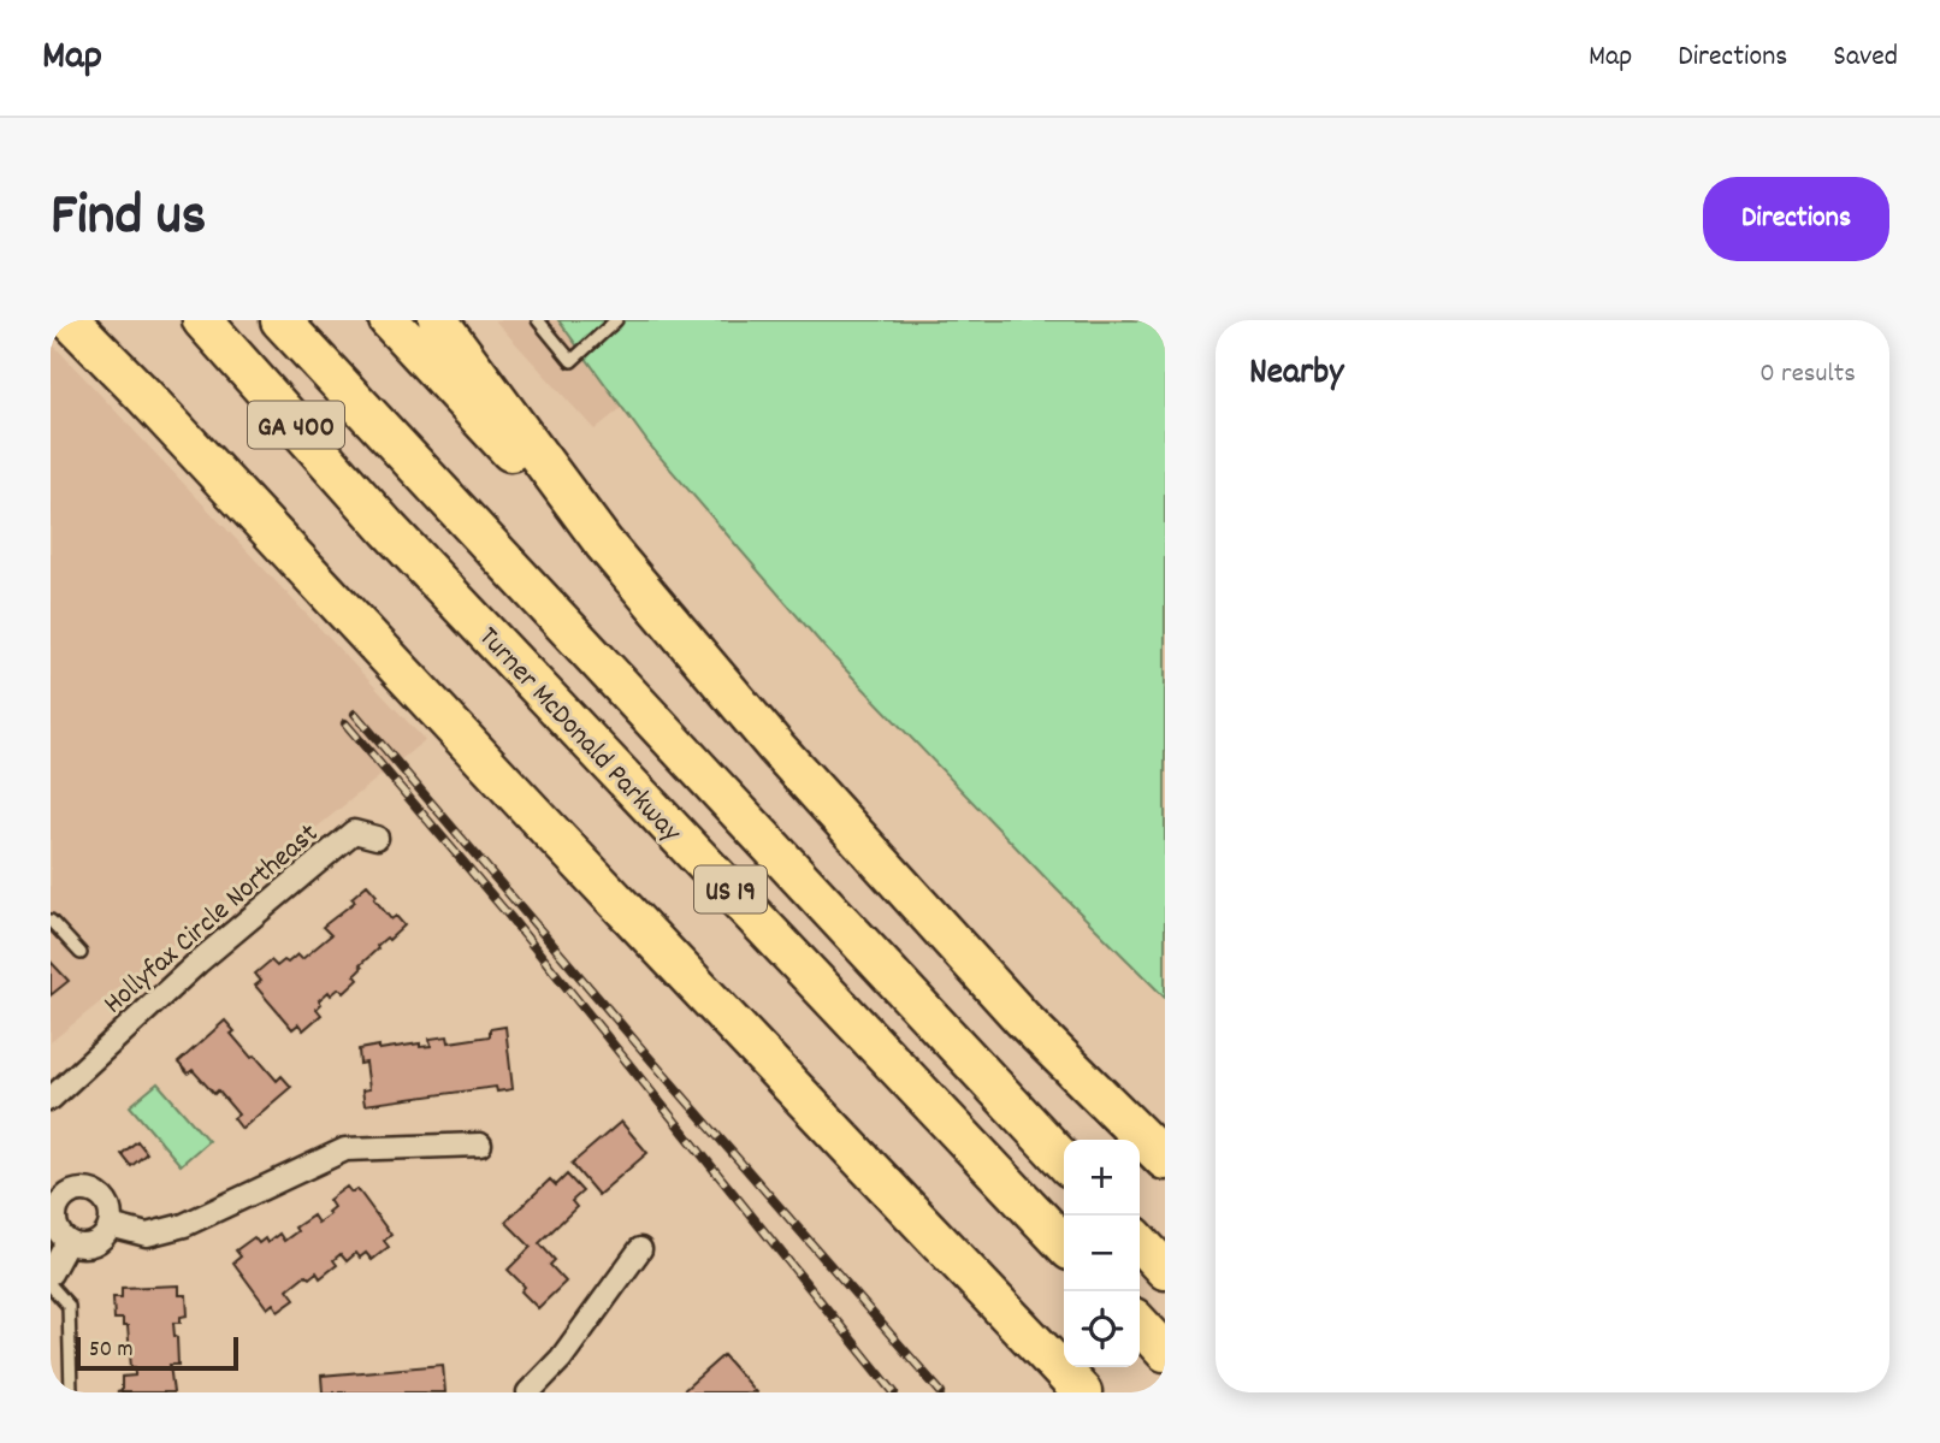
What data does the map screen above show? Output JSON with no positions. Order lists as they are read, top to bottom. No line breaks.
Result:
{"streets":{"highway":["GA 400","Turner McDonald Parkway","US 19"],"street":["Hollyfax Circle Northeast"]},"crossings":[["GA 400","US 19"],["Turner McDonald Parkway","US 19"]],"scale_bar":"50 m","page":{"header":"Map","nav":["Map","Directions","Saved"],"title":"Find us","buttons":"Directions","heading":["Nearby","0 results"],"map_buttons":["+","−"],"scale":"50 m"}}
